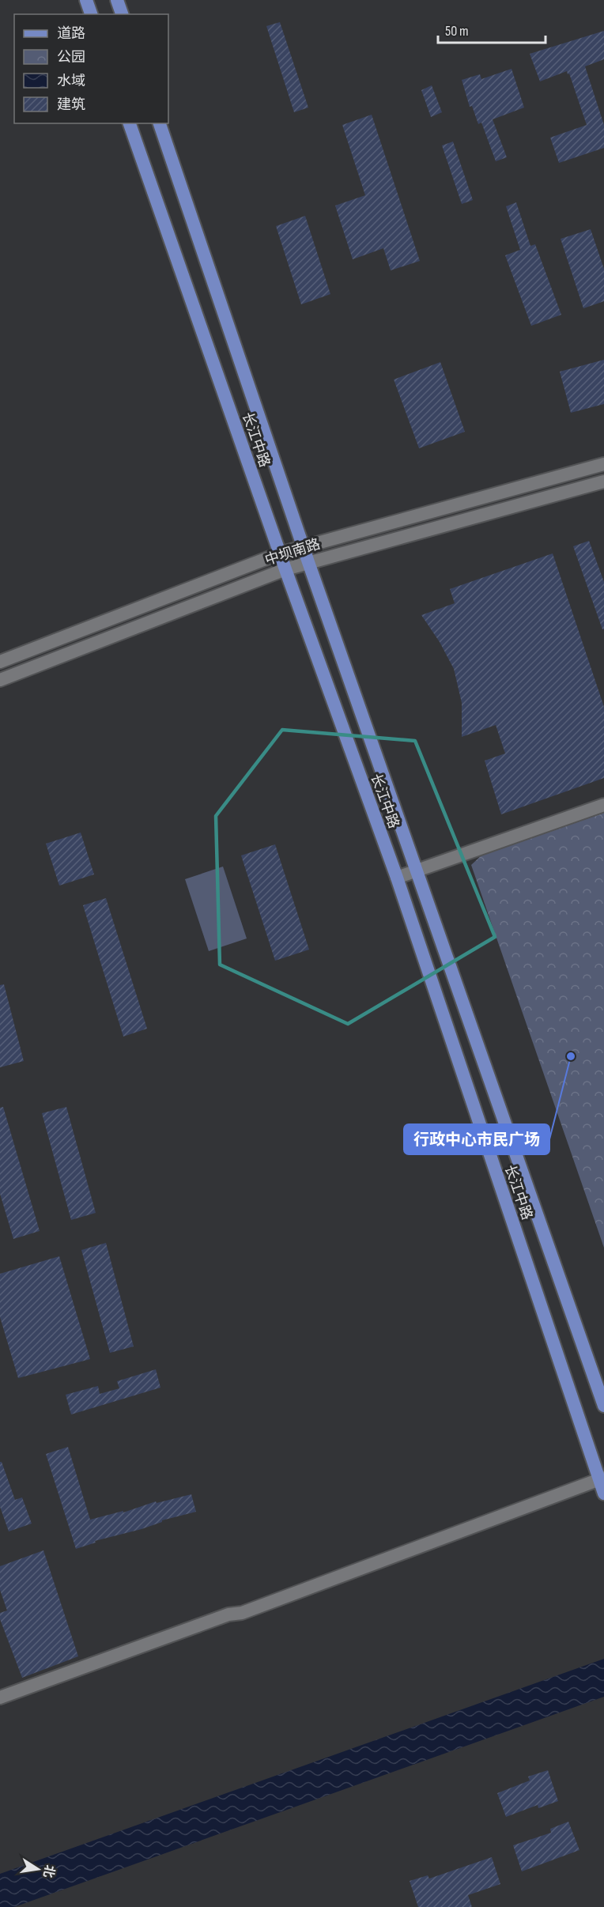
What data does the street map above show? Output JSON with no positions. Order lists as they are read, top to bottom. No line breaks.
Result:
{"streets":{"main road":["长江中路","中坝南路"]},"crossings":[["长江中路","中坝南路"]],"places":["行政中心市民广场"],"legend":["道路","公园","水域","建筑"],"scale_bar":"50 m","north":"right"}
